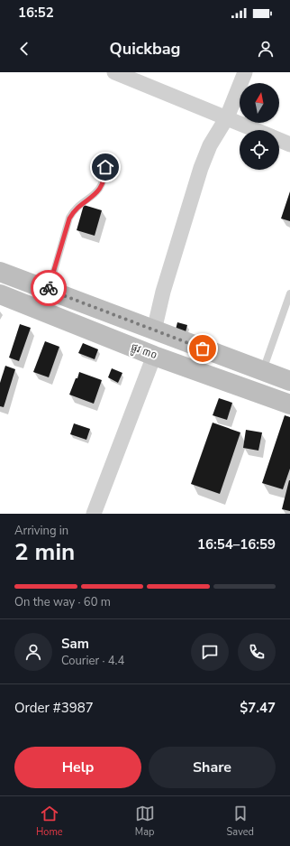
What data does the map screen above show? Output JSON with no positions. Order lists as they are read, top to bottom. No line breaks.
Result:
{"streets":{"street":["ផ្លូវ ៣០"]},"north":"top","page":{"status":"16:52","header":"Quickbag","heading":["2 min","Arriving in","16:54–16:59"],"panel":["Sam","Courier · 4.4","Order #3987","$7.47"],"bar":"On the way · 60 m","buttons":["Help","Share"],"tabs":["Home","Map","Saved"]}}
